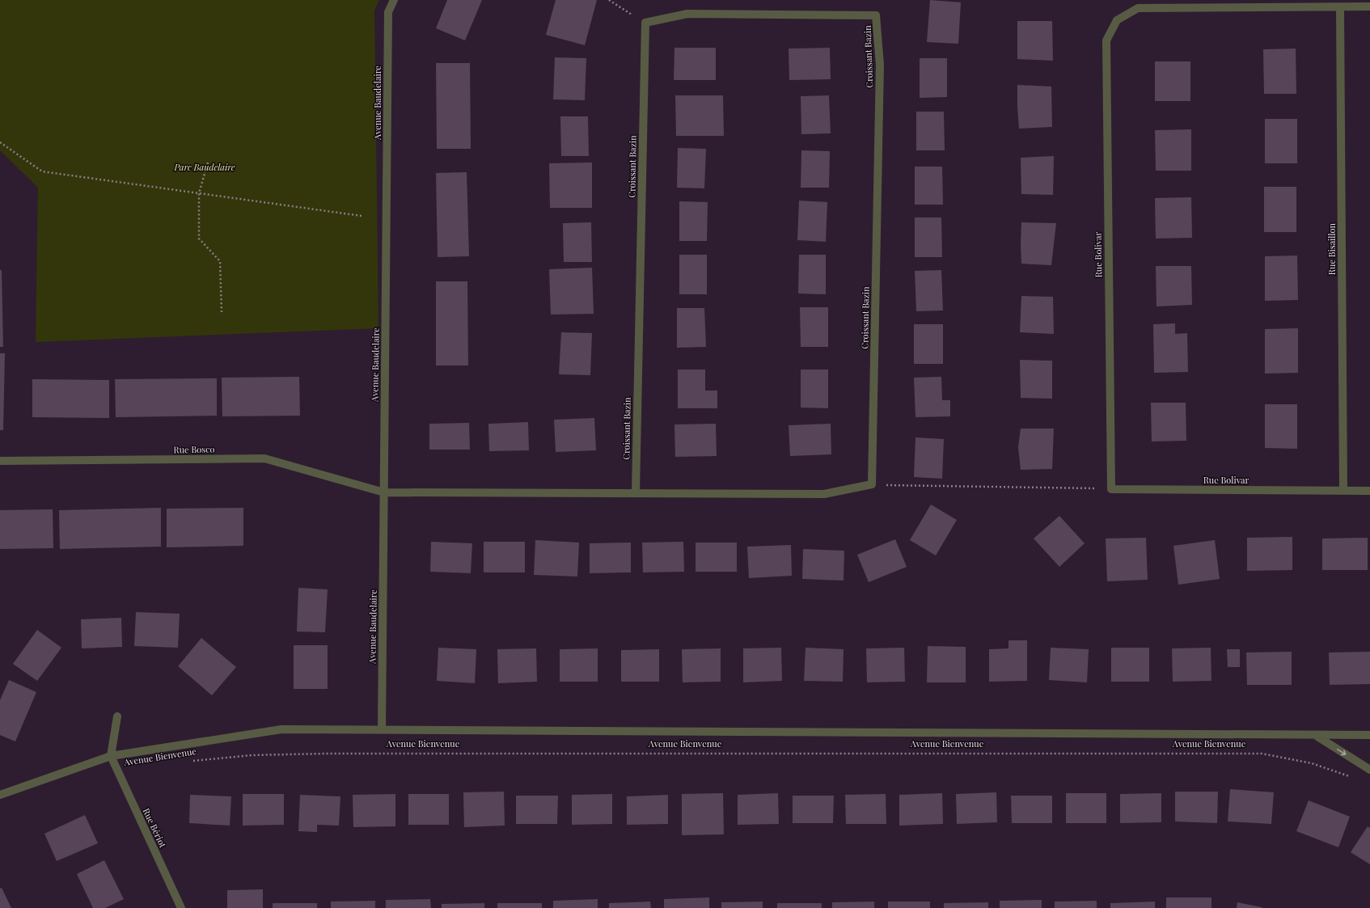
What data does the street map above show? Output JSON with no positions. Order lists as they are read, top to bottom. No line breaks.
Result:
{"streets":{"street":["Croissant Bazin","Avenue Baudelaire","Rue Bisaillon","Rue Bolivar","Rue Bosco","Avenue Bienvenue","Rue Bériot"]},"crossings":[["Avenue Baudelaire","Rue Bosco"],["Avenue Baudelaire","Avenue Bienvenue"],["Rue Bisaillon","Rue Bolivar"],["Avenue Bienvenue","Rue Bériot"]],"parks":["Parc Baudelaire"]}
